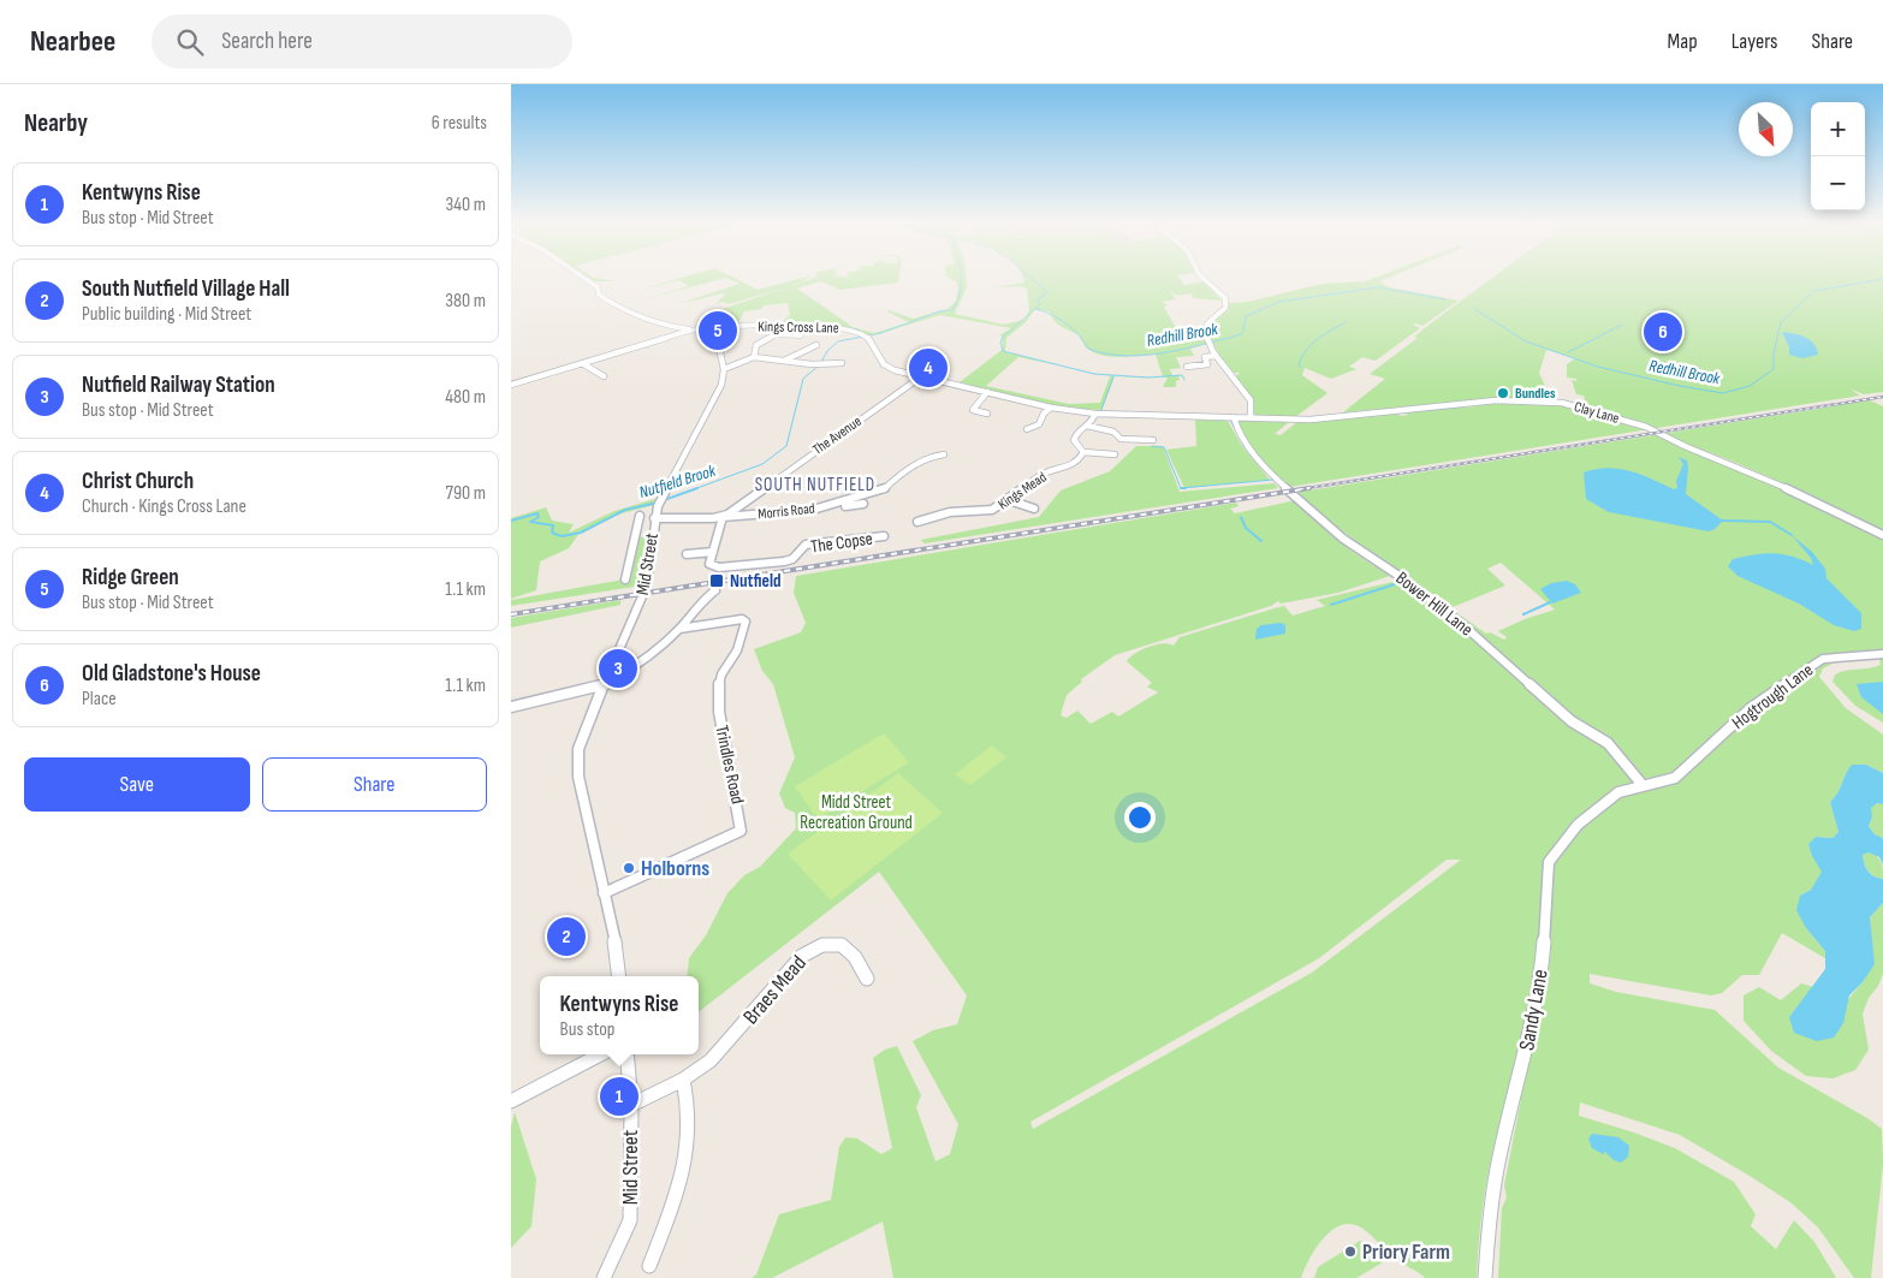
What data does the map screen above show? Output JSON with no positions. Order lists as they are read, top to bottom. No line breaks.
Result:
{"streets":{"street":["Kings Cross Lane","Clay Lane","The Avenue","Kings Mead","Morris Road","The Copse","Mid Street","Bower Hill Lane","Hogtrough Lane","Trindles Road","Braes Mead","Sandy Lane"]},"crossings":[["Kings Cross Lane","Clay Lane"],["Kings Cross Lane","The Avenue"],["Kings Cross Lane","Bower Hill Lane"],["The Avenue","Morris Road"],["Mid Street","Trindles Road"],["Mid Street","Braes Mead"],["Bower Hill Lane","Hogtrough Lane"],["Bower Hill Lane","Sandy Lane"],["Hogtrough Lane","Sandy Lane"]],"districts":["SOUTH NUTFIELD"],"water":["Redhill Brook","Nutfield Brook"],"parks":["Midd Street Recreation Ground"],"places":{"other":["Bundles","Holborns","Priory Farm"],"transit":["Nutfield"]},"north":"bottom right","page":{"header":"Nearbee","search":"Search here","nav":["Map","Layers","Share"],"heading":["Nearby","6 results"],"map_buttons":["+","−"],"list":[{"mark":"1","name":"Kentwyns Rise","note":"Bus stop · Mid Street","value":"340 m"},{"mark":"2","name":"South Nutfield Village Hall","note":"Public building · Mid Street","value":"380 m"},{"mark":"3","name":"Nutfield Railway Station","note":"Bus stop · Mid Street","value":"480 m"},{"mark":"4","name":"Christ Church","note":"Church · Kings Cross Lane","value":"790 m"},{"mark":"5","name":"Ridge Green","note":"Bus stop · Mid Street","value":"1.1 km"},{"mark":"6","name":"Old Gladstone's House","note":"Place","value":"1.1 km"}],"pins":["5","6","4","3","2","1"],"buttons":["Save","Share"],"popup":["Kentwyns Rise","Bus stop"]}}
